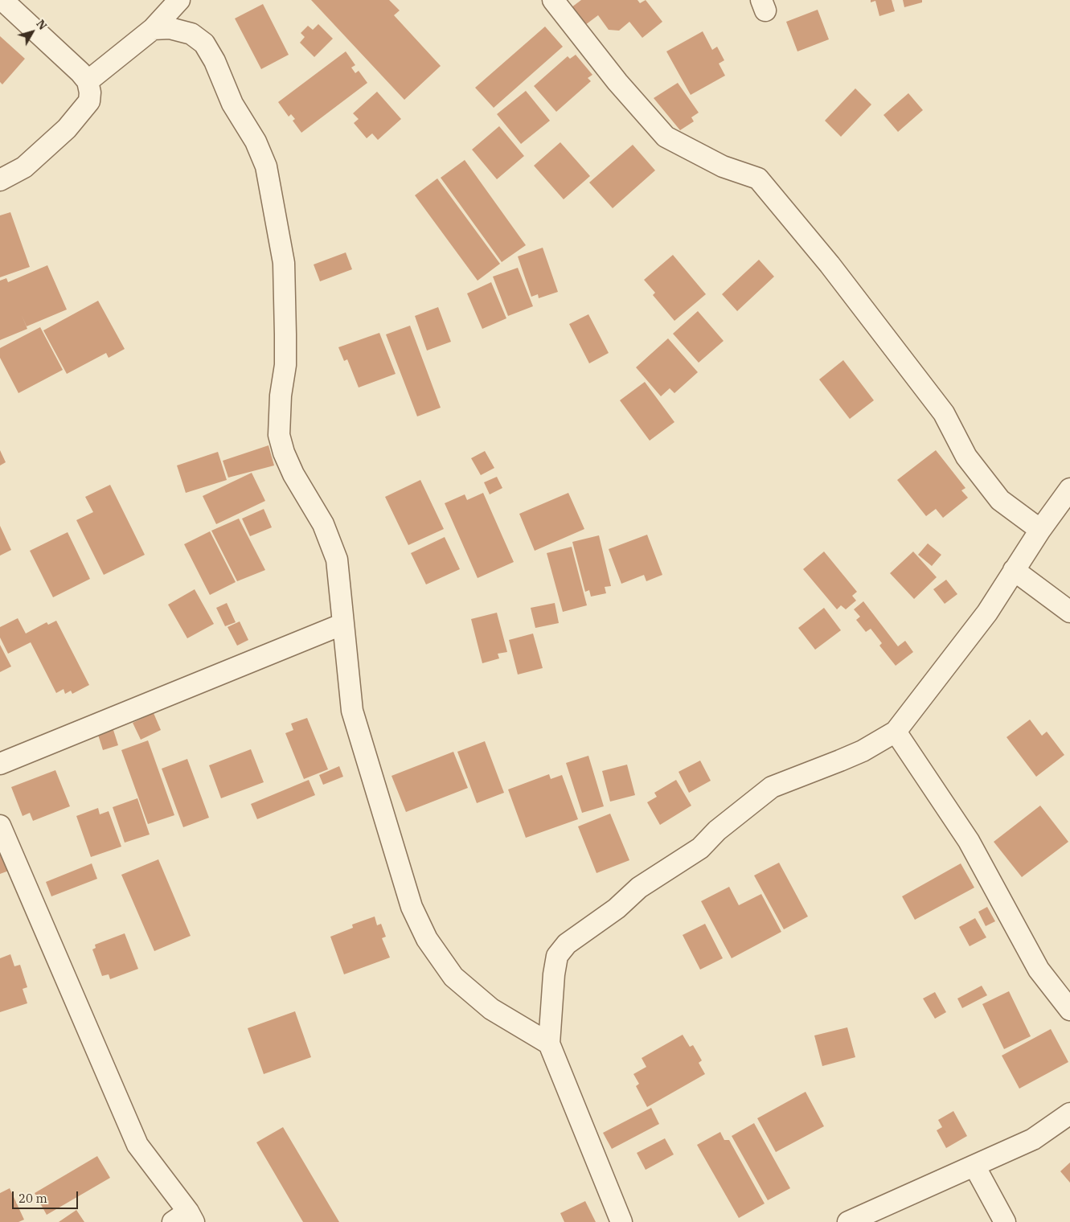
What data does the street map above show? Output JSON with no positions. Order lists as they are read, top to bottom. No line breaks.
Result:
{"scale_bar":"20 m","north":"top right"}
